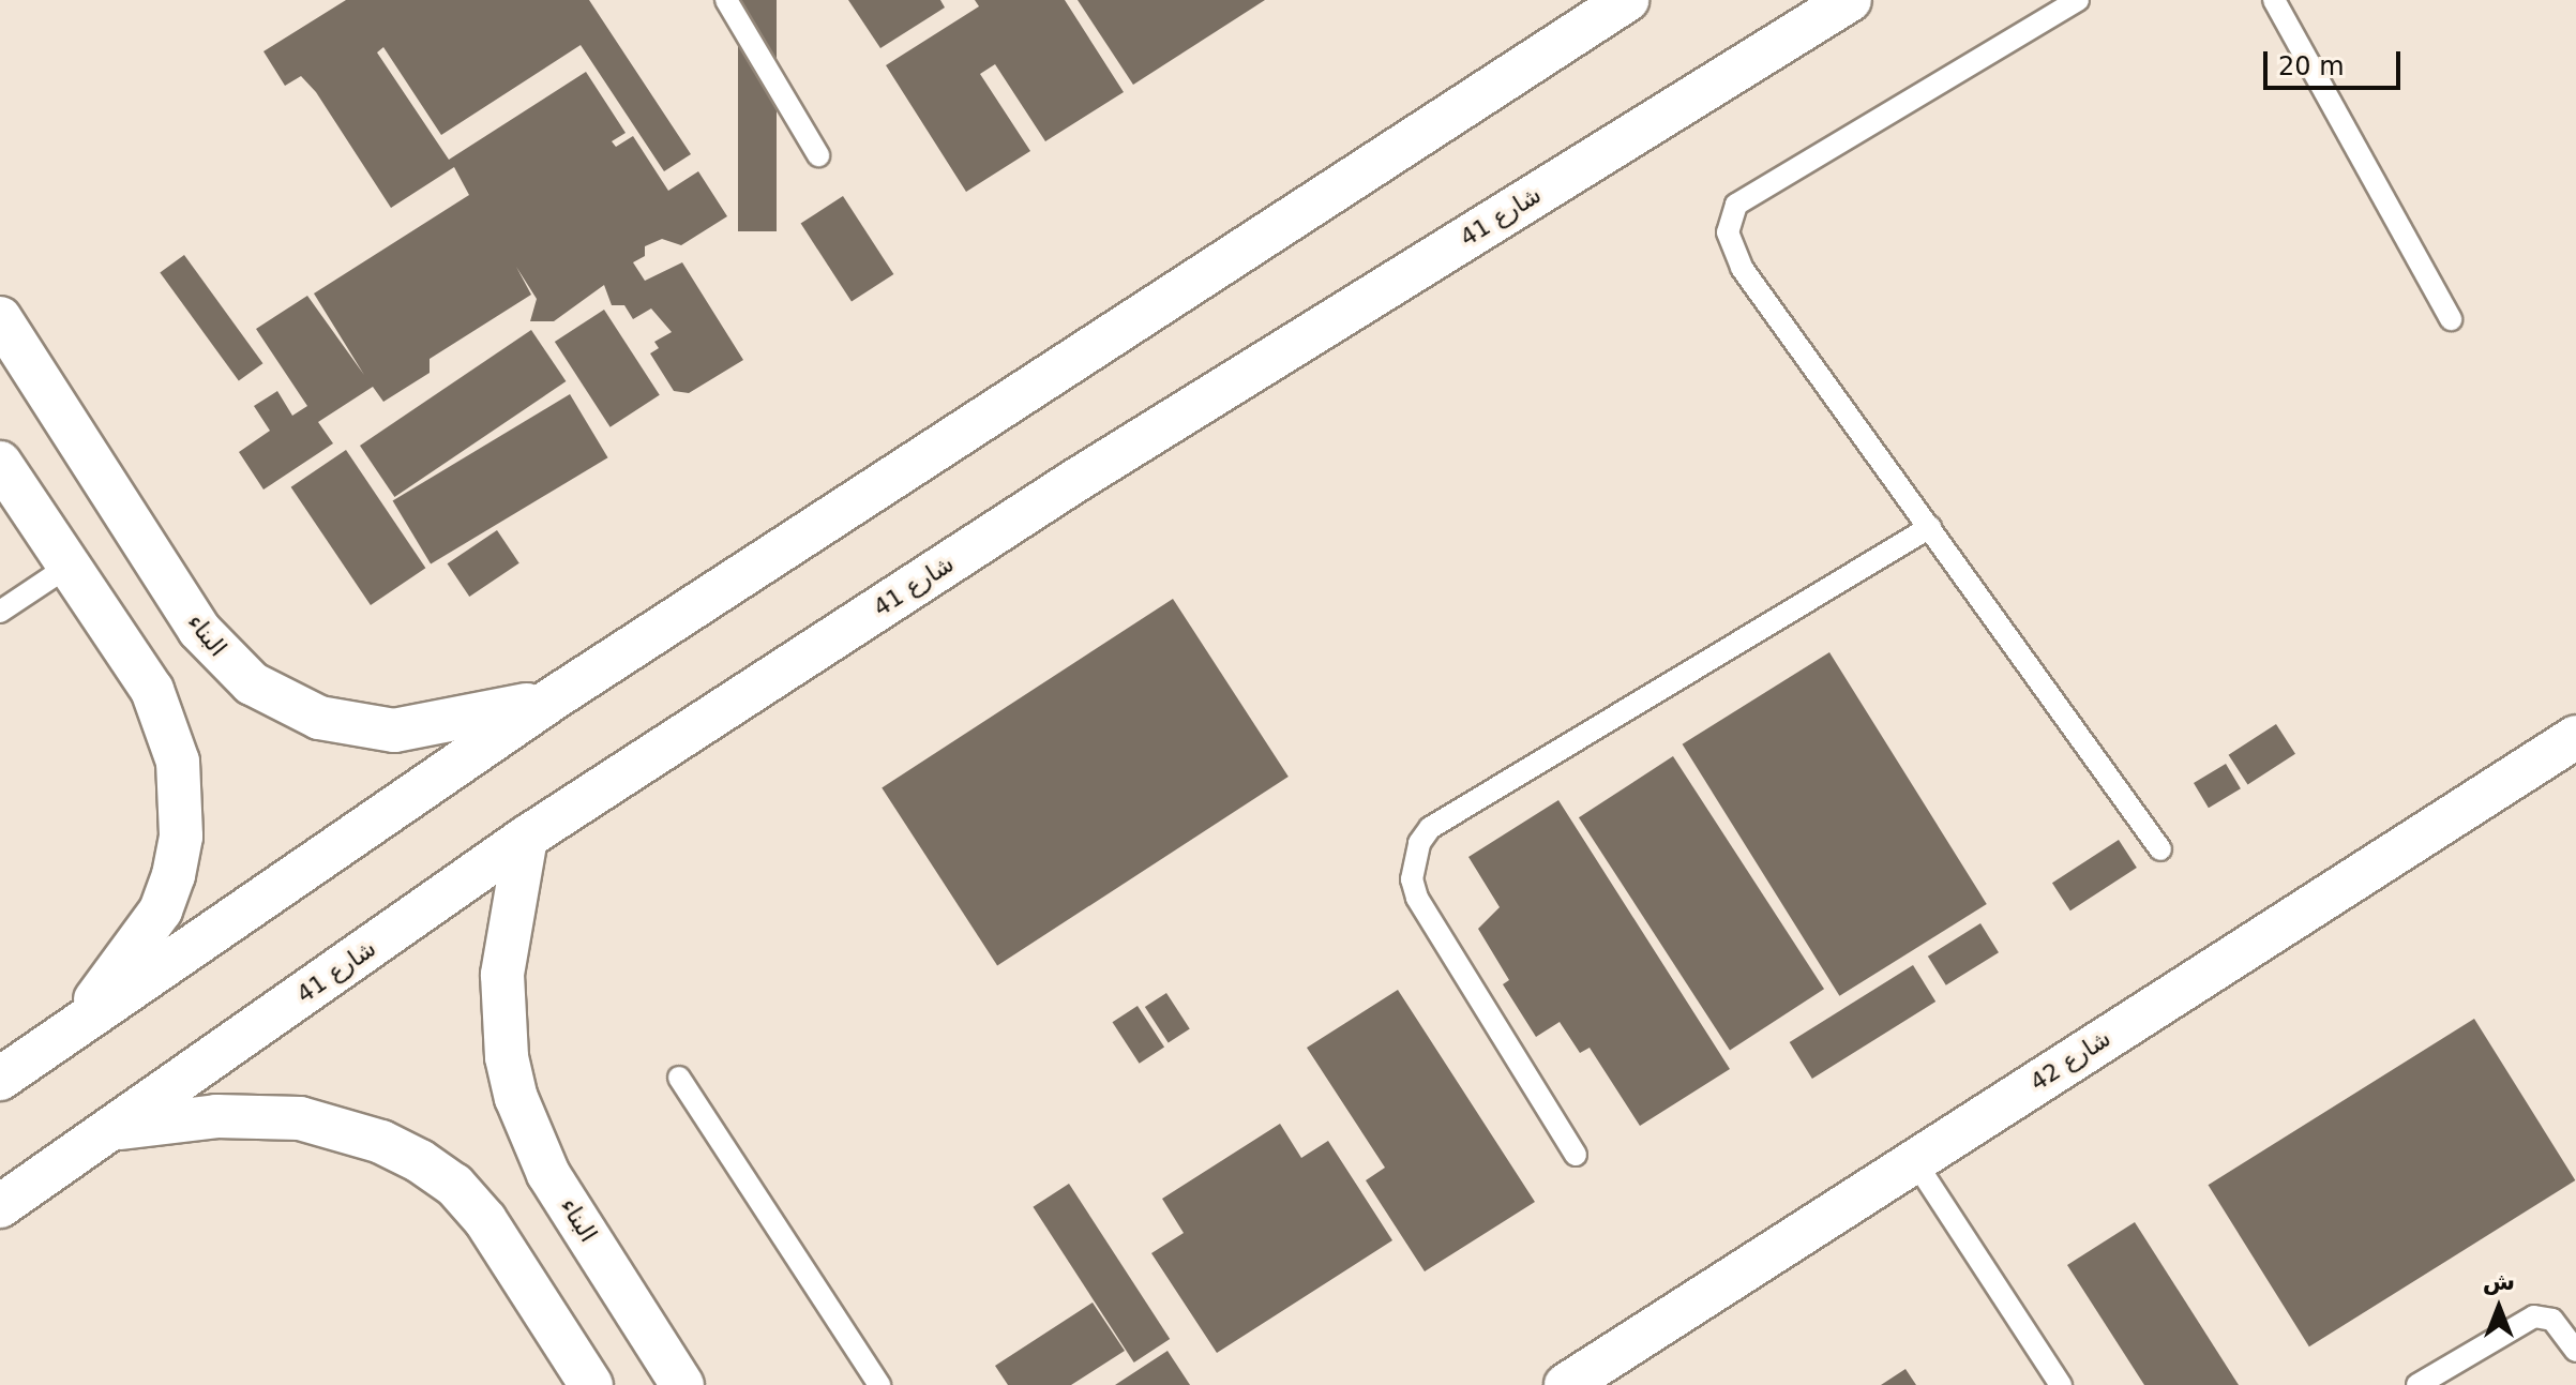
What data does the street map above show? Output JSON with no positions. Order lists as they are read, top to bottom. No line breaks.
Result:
{"streets":{"street":["شارع 41","البناء","شارع 42"]},"crossings":[["شارع 41","البناء"]],"scale_bar":"20 m","north":"top"}
